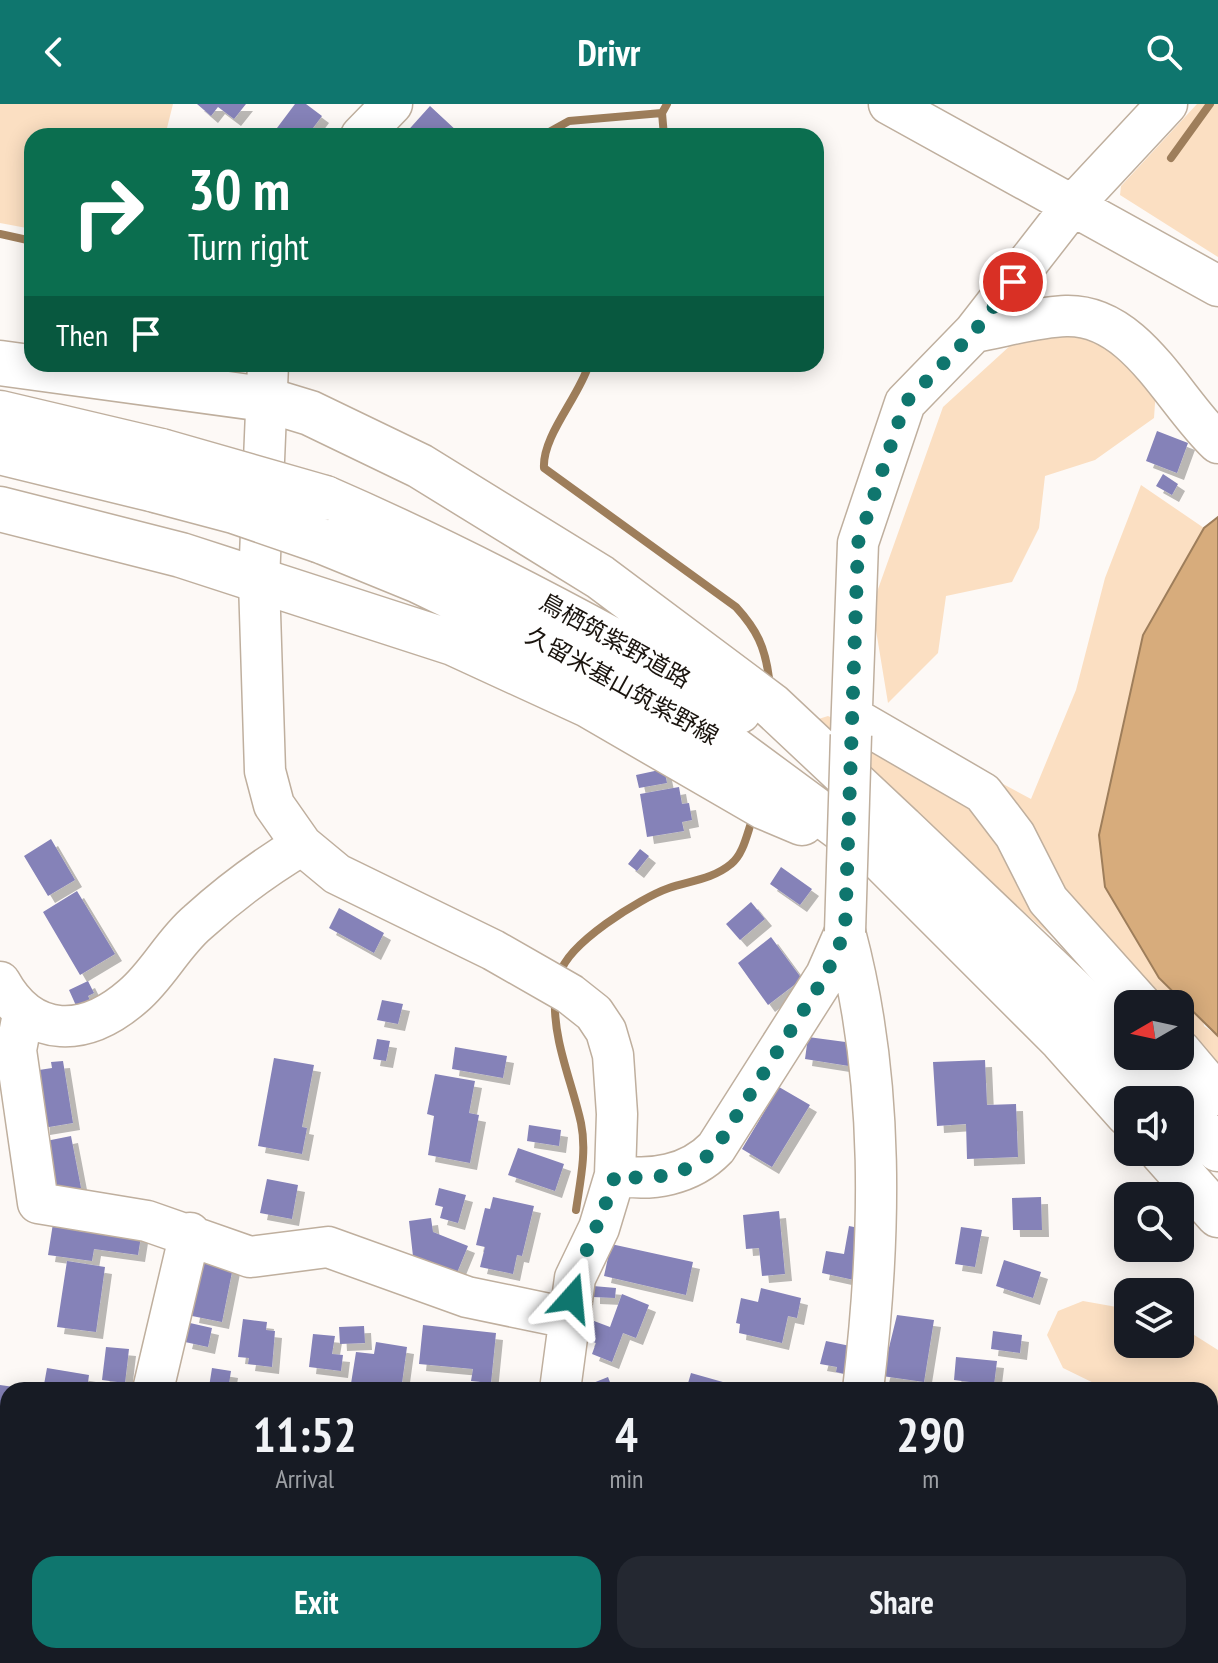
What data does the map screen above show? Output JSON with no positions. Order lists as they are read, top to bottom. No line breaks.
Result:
{"streets":{"main road":["鳥栖筑紫野道路","久留米基山筑紫野線"]},"crossings":[["鳥栖筑紫野道路","久留米基山筑紫野線"]],"north":"left","page":{"header":"Drivr","turn":["30 m","Turn right"],"then":"Then","eta":["11:52","Arrival","4","min","290","m"],"buttons":["Exit","Share"]}}
